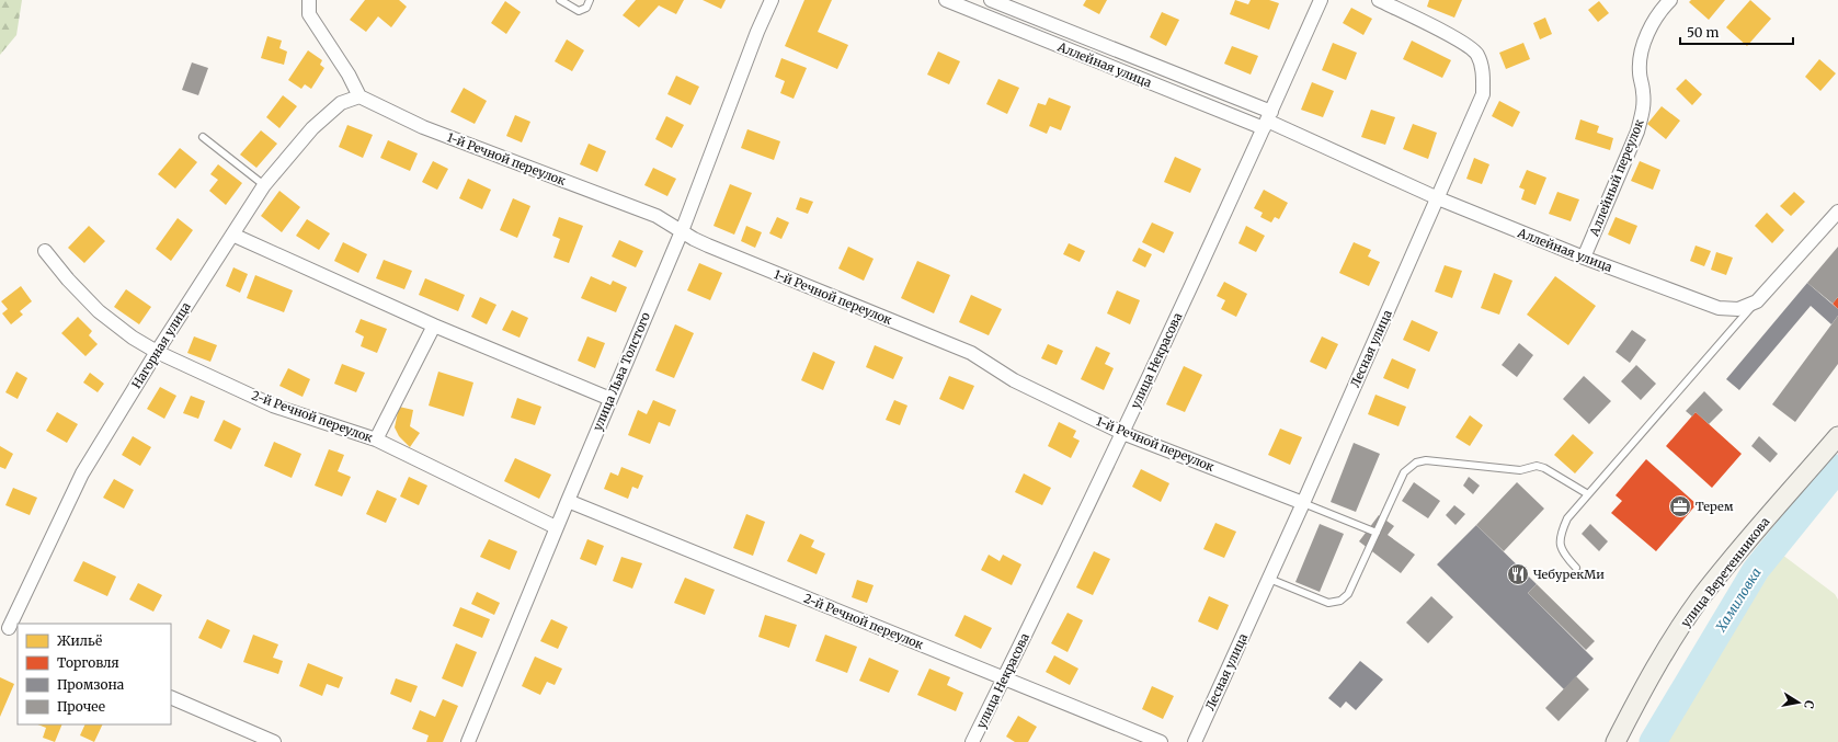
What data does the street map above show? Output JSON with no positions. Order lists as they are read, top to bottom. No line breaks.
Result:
{"streets":{"main road":["улица Веретенникова"],"street":["Аллейная улица","1-й Речной переулок","Аллейный переулок","Нагорная улица","Лесная улица","улица Некрасова","улица Льва Толстого","2-й Речной переулок"]},"crossings":[["Аллейная улица","Аллейный переулок"],["Аллейная улица","Лесная улица"],["Аллейная улица","улица Некрасова"],["1-й Речной переулок","Нагорная улица"],["1-й Речной переулок","Лесная улица"],["1-й Речной переулок","улица Некрасова"],["1-й Речной переулок","улица Льва Толстого"],["Нагорная улица","2-й Речной переулок"],["улица Некрасова","2-й Речной переулок"],["улица Льва Толстого","2-й Речной переулок"]],"water":["Хамиловка"],"places":{"office":["Терем"],"restaurant":["ЧебурекМи"]},"legend":["Жильё","Торговля","Промзона","Прочее"],"scale_bar":"50 m","north":"right"}
